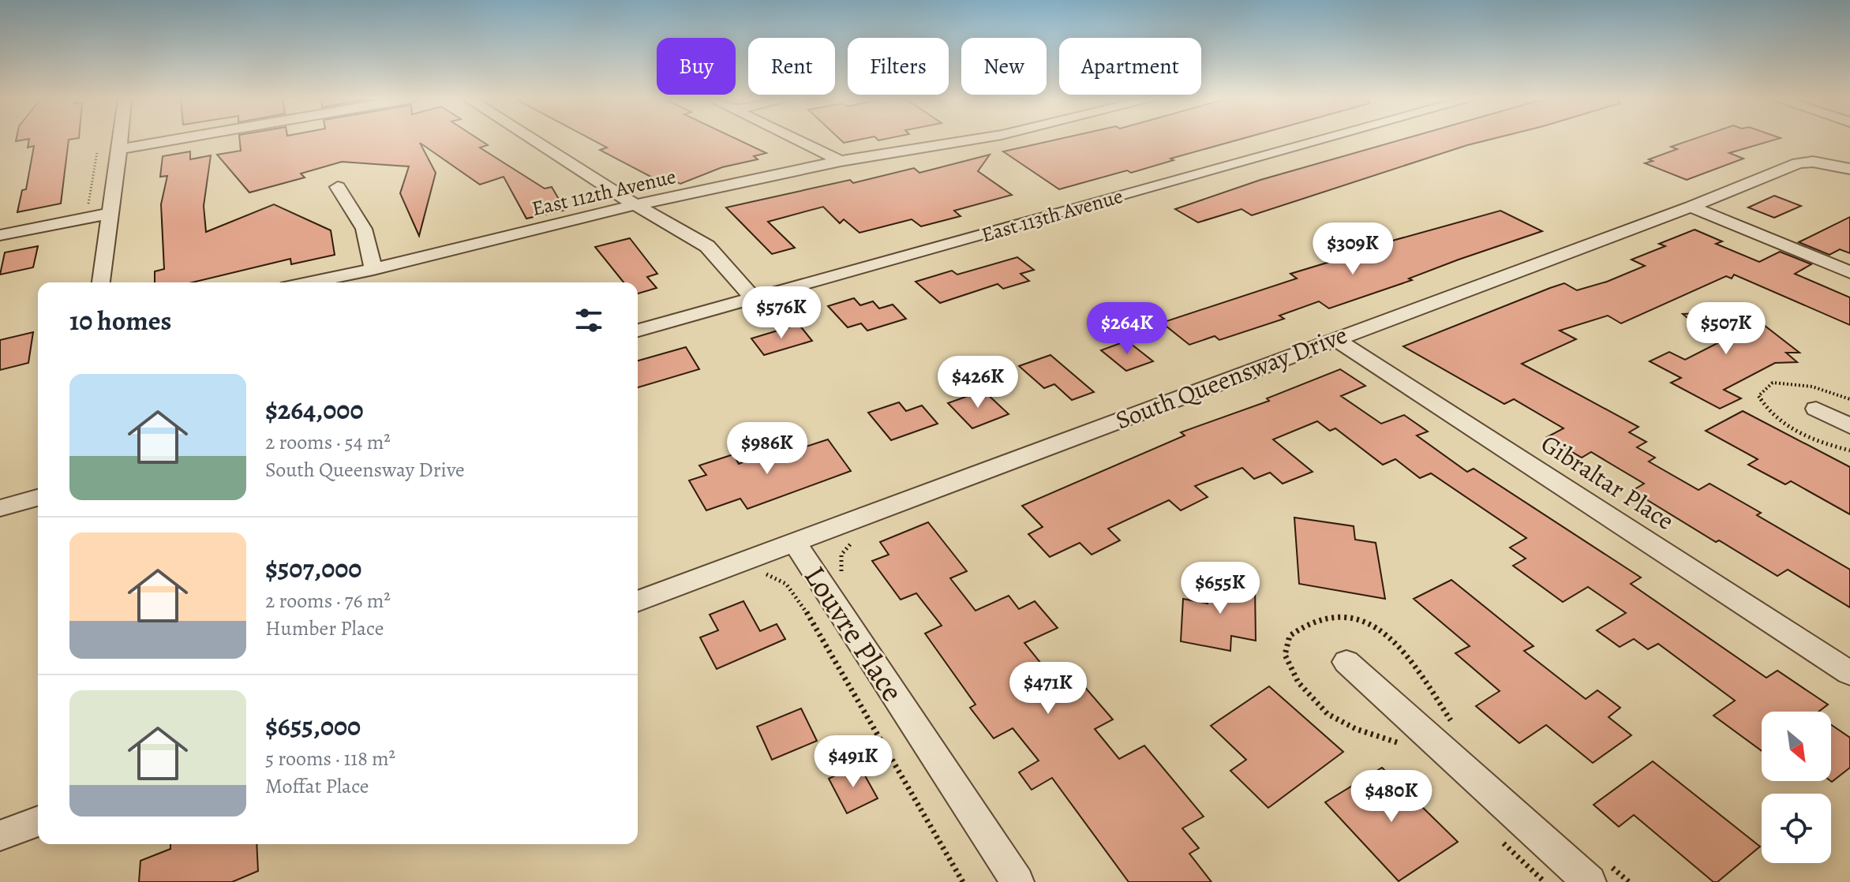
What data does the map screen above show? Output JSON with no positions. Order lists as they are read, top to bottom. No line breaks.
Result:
{"streets":{"street":["East 112th Avenue","East 113th Avenue","South Queensway Drive","Gibraltar Place","Louvre Place"]},"crossings":[["South Queensway Drive","Gibraltar Place"],["South Queensway Drive","Louvre Place"]],"north":"bottom right","page":{"chip":["Buy","Rent","Filters","New","Apartment"],"price":["$309K","$576K","$264K","$507K","$426K","$986K","$655K","$471K","$491K","$480K"],"heading":"10 homes","list":[{"name":"$264,000","note":"2 rooms · 54 m² · South Queensway Drive"},{"name":"$507,000","note":"2 rooms · 76 m² · Humber Place"},{"name":"$655,000","note":"5 rooms · 118 m² · Moffat Place"}]}}
